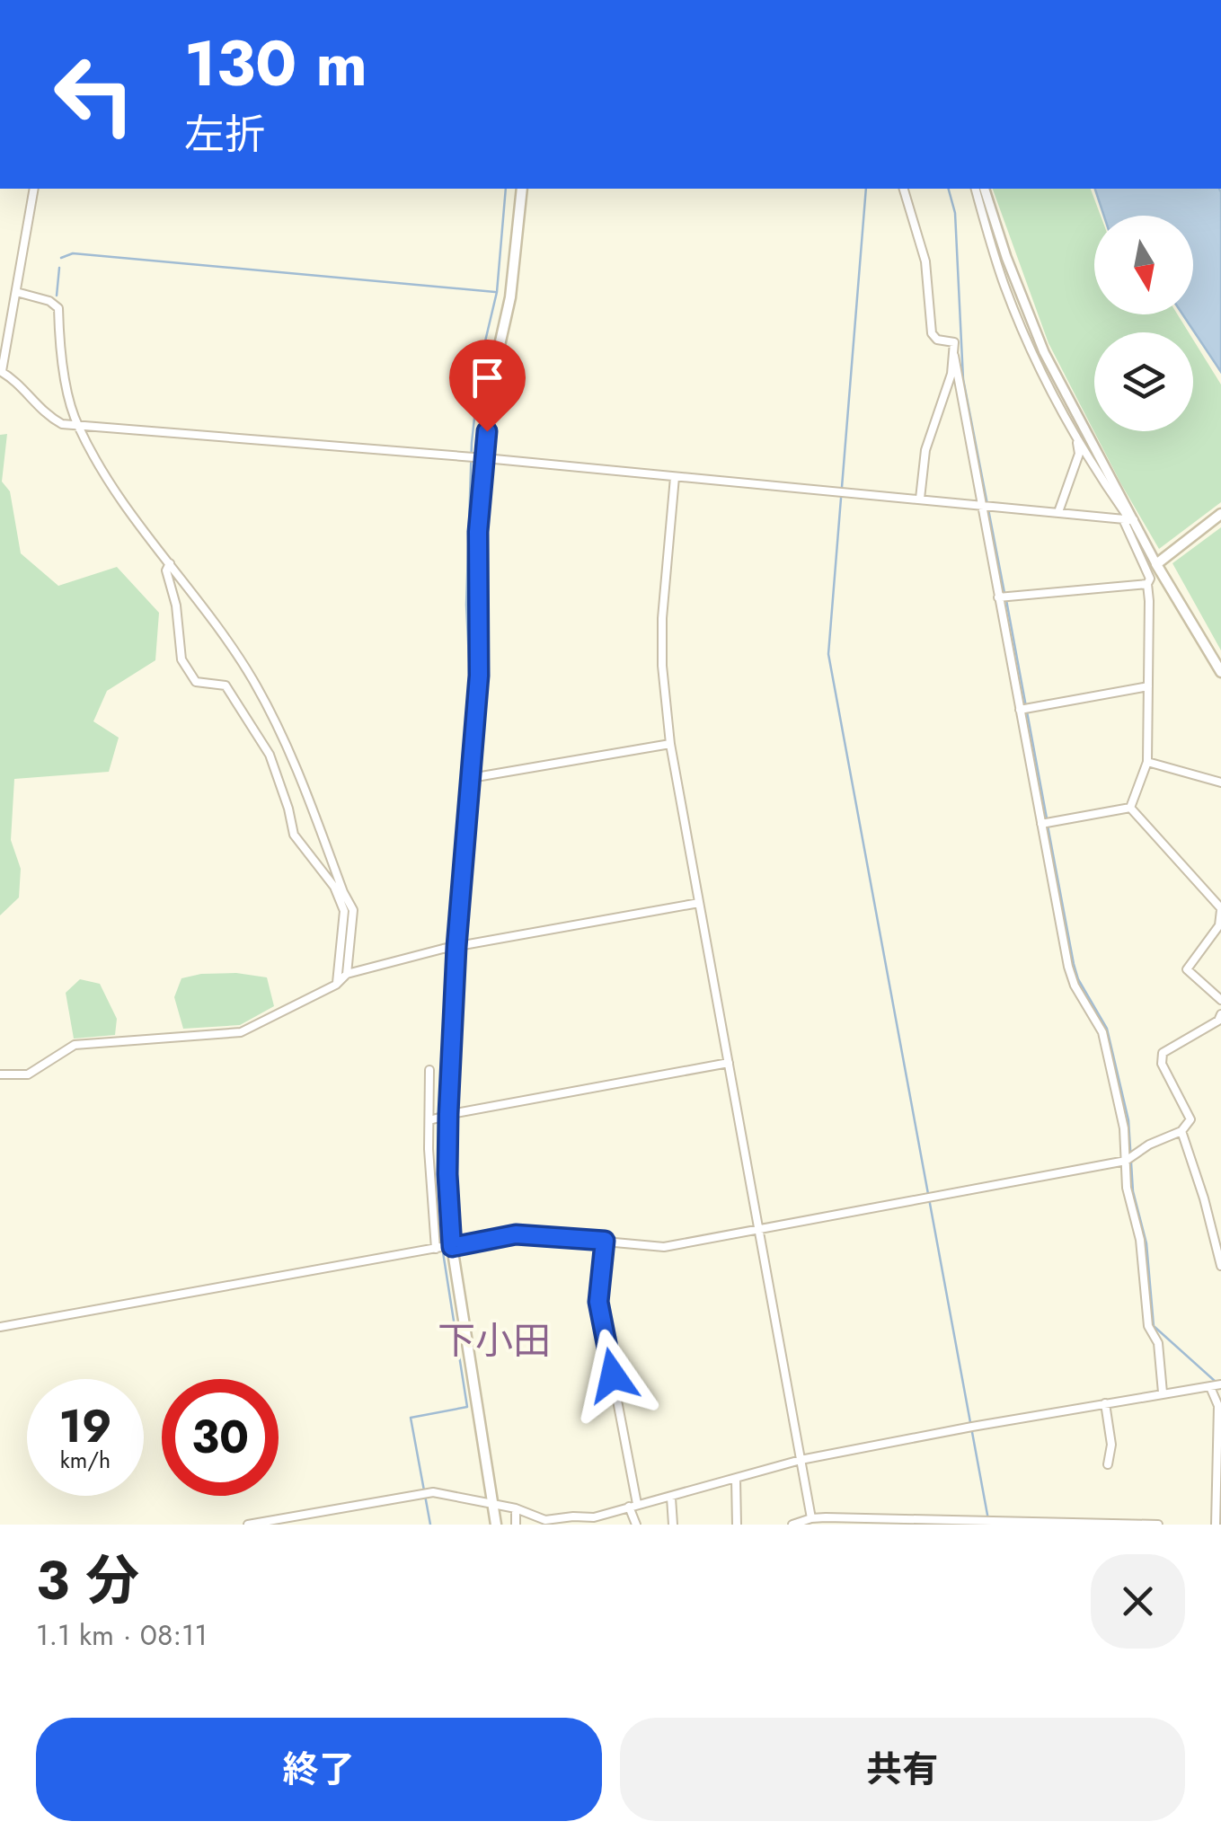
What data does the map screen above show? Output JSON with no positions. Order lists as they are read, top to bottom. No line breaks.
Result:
{"districts":["下小田"],"north":"bottom","page":{"turn":["130 m","左折"],"speed":"19 km/h","limit":"30","heading":["3 分","1.1 km · 08:11"],"buttons":["終了","共有"]}}
